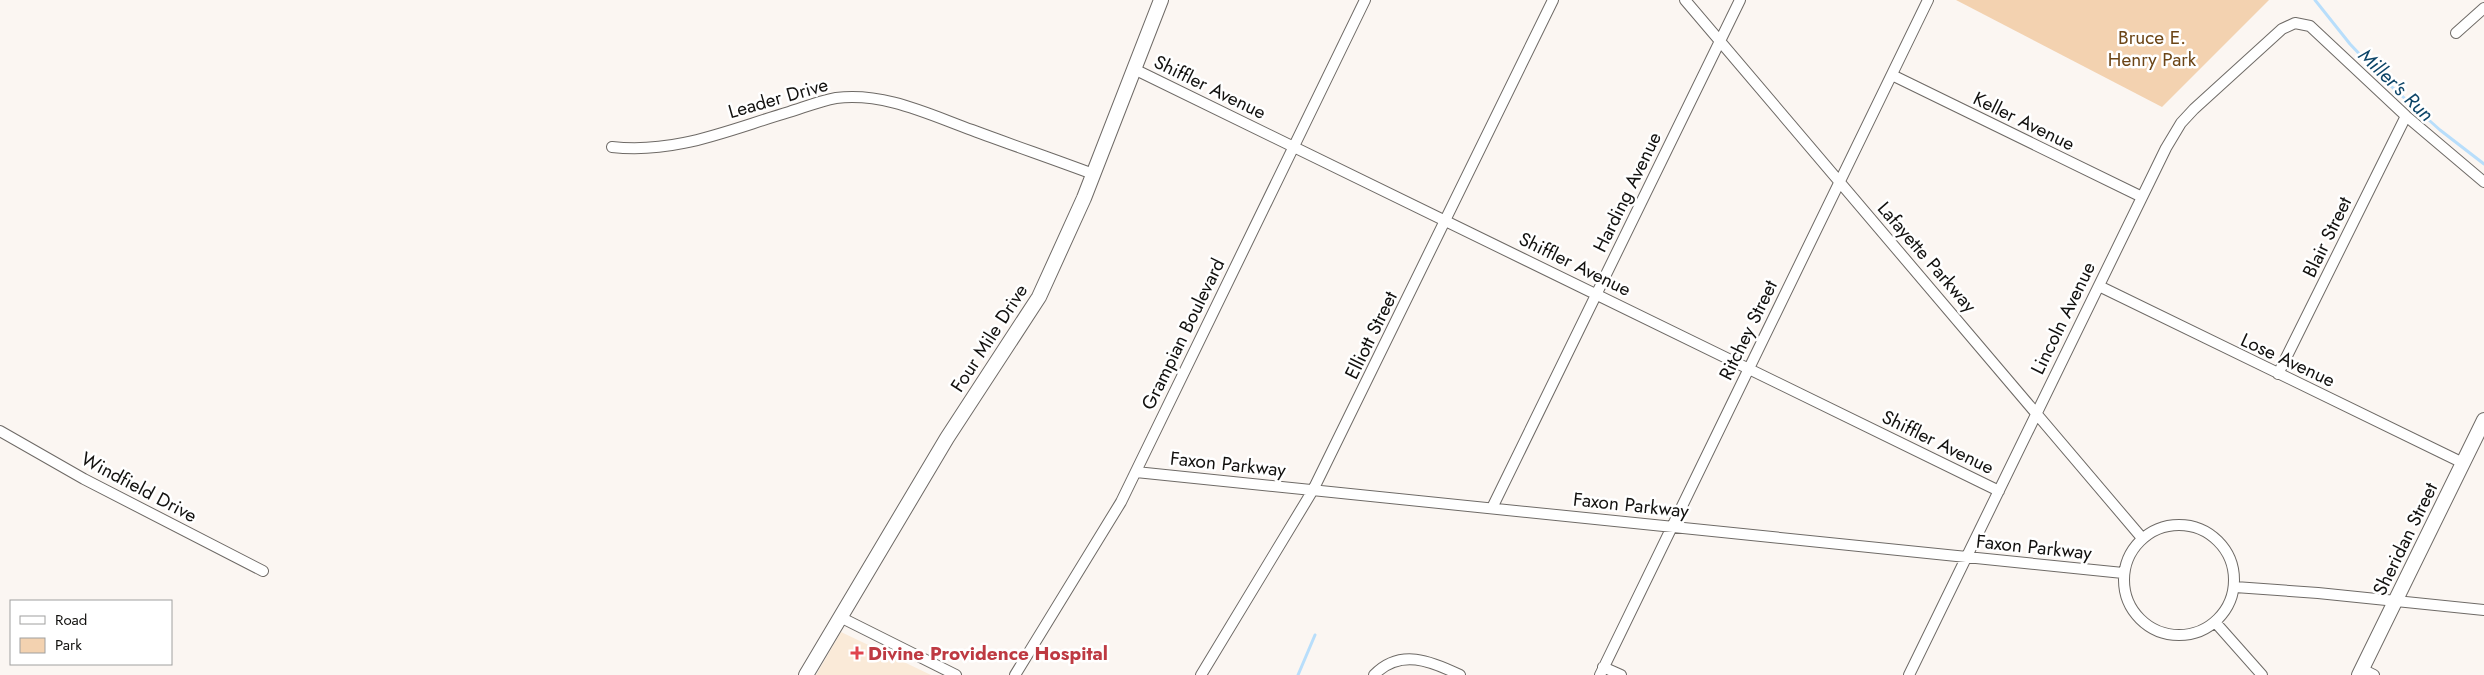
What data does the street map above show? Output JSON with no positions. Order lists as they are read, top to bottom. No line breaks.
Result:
{"streets":{"street":["Shiffler Avenue","Leader Drive","Keller Avenue","Harding Avenue","Blair Street","Lafayette Parkway","Lincoln Avenue","Ritchey Street","Grampian Boulevard","Elliott Street","Four Mile Drive","Lose Avenue","Faxon Parkway","Windfield Drive","Sheridan Street"]},"crossings":[["Shiffler Avenue","Harding Avenue"],["Shiffler Avenue","Lincoln Avenue"],["Shiffler Avenue","Ritchey Street"],["Shiffler Avenue","Grampian Boulevard"],["Shiffler Avenue","Elliott Street"],["Shiffler Avenue","Four Mile Drive"],["Leader Drive","Four Mile Drive"],["Keller Avenue","Lincoln Avenue"],["Keller Avenue","Ritchey Street"],["Harding Avenue","Lafayette Parkway"],["Harding Avenue","Faxon Parkway"],["Blair Street","Lincoln Avenue"],["Blair Street","Lose Avenue"],["Lafayette Parkway","Lincoln Avenue"],["Lafayette Parkway","Ritchey Street"],["Lafayette Parkway","Faxon Parkway"],["Lincoln Avenue","Lose Avenue"],["Lincoln Avenue","Faxon Parkway"],["Ritchey Street","Faxon Parkway"],["Grampian Boulevard","Faxon Parkway"],["Elliott Street","Faxon Parkway"],["Lose Avenue","Sheridan Street"]],"water":["Miller's Run"],"parks":["Bruce E. Henry Park"],"places":{"health":["Divine Providence Hospital"]},"legend":["Road","Park"]}
